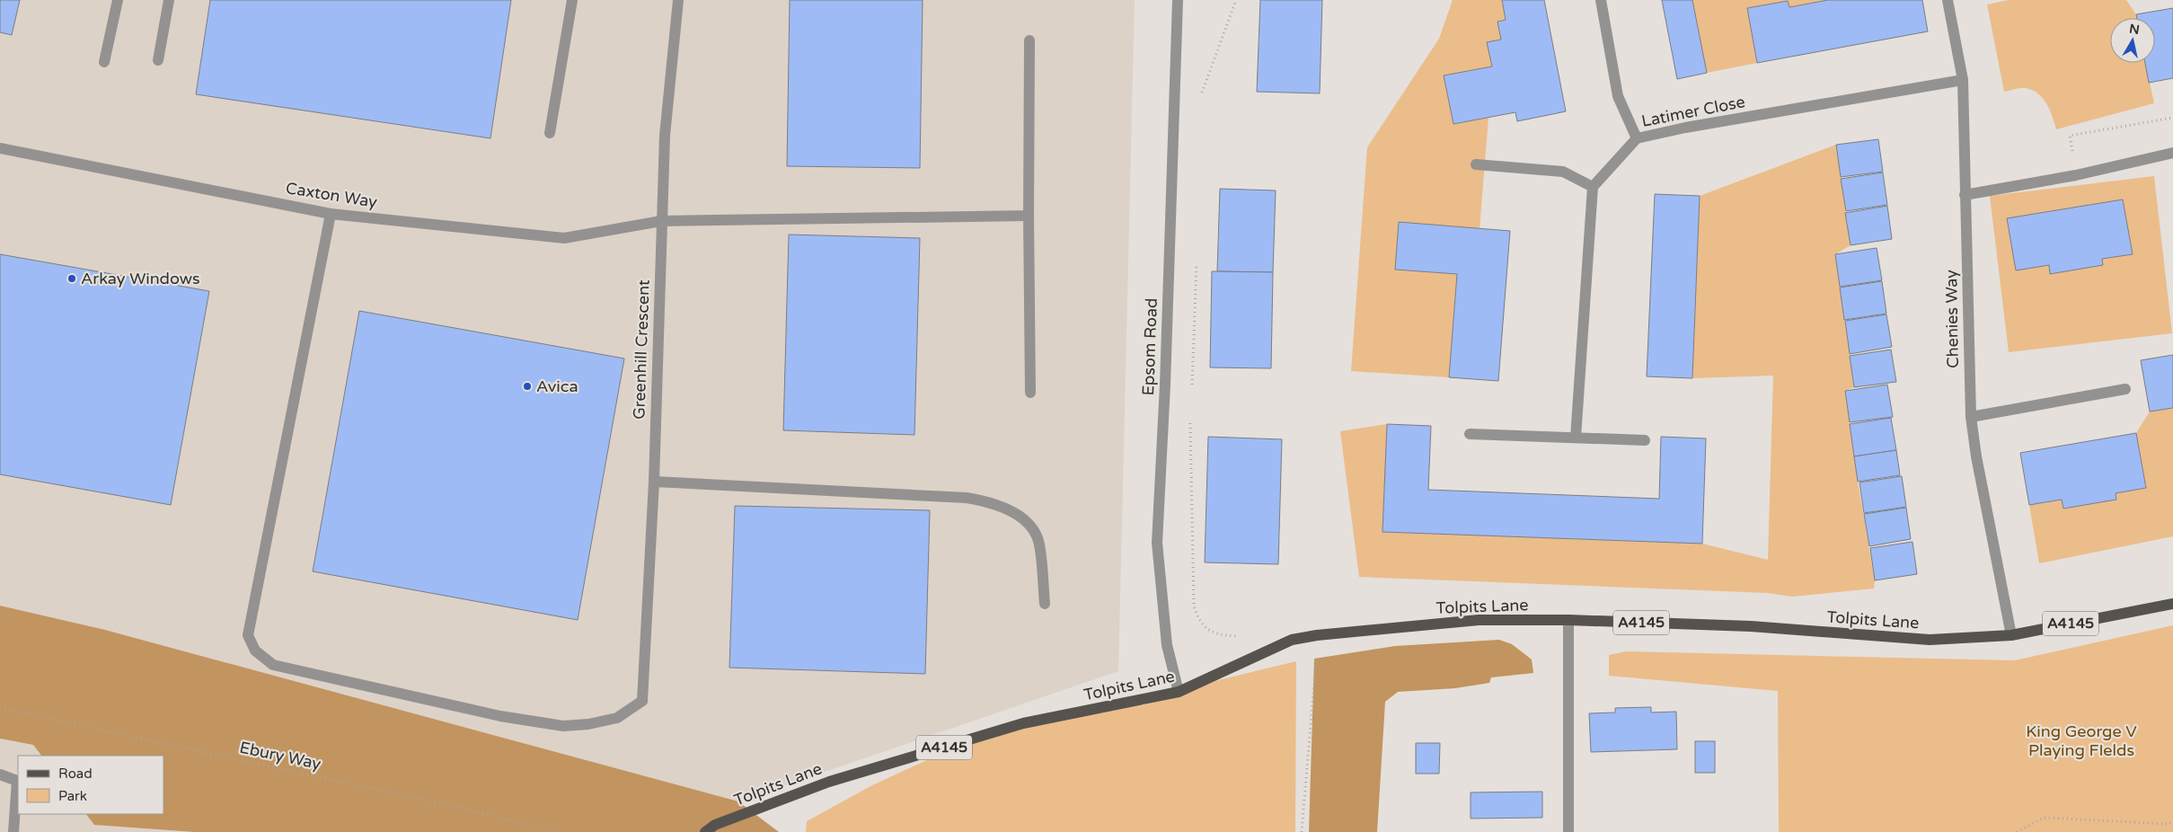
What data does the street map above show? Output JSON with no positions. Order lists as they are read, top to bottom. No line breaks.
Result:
{"streets":{"main road":["Tolpits Lane","A4145"],"street":["Latimer Close","Caxton Way","Chenies Way","Epsom Road","Greenhill Crescent"],"path":["Ebury Way"]},"crossings":[["Latimer Close","Chenies Way"],["Caxton Way","Greenhill Crescent"],["Chenies Way","Tolpits Lane"],["Epsom Road","Tolpits Lane"]],"parks":["King George V Playing FIelds"],"places":["Arkay Windows","Avica"],"legend":["Road","Park"],"north":"top"}
